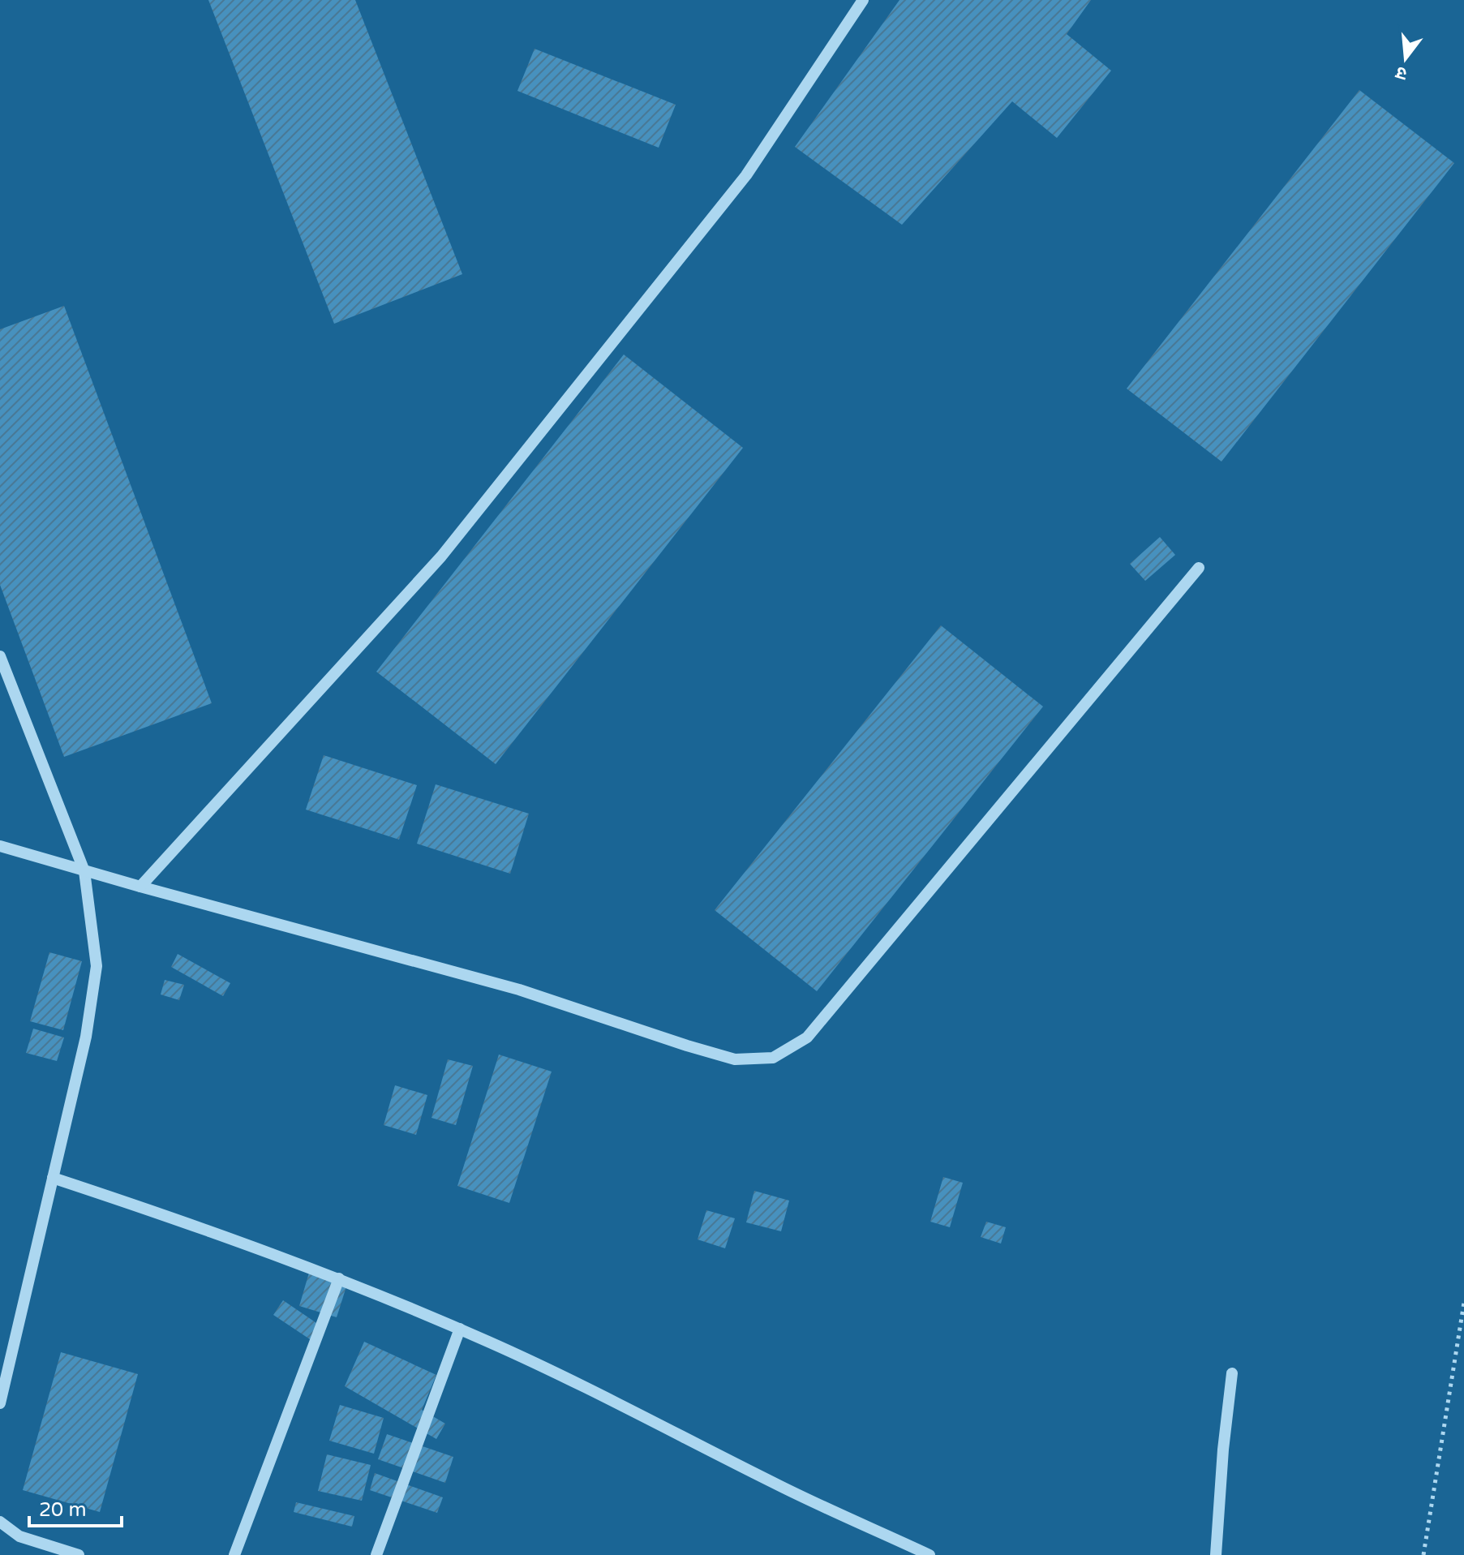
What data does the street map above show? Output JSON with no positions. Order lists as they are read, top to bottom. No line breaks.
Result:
{"scale_bar":"20 m","north":"bottom"}
